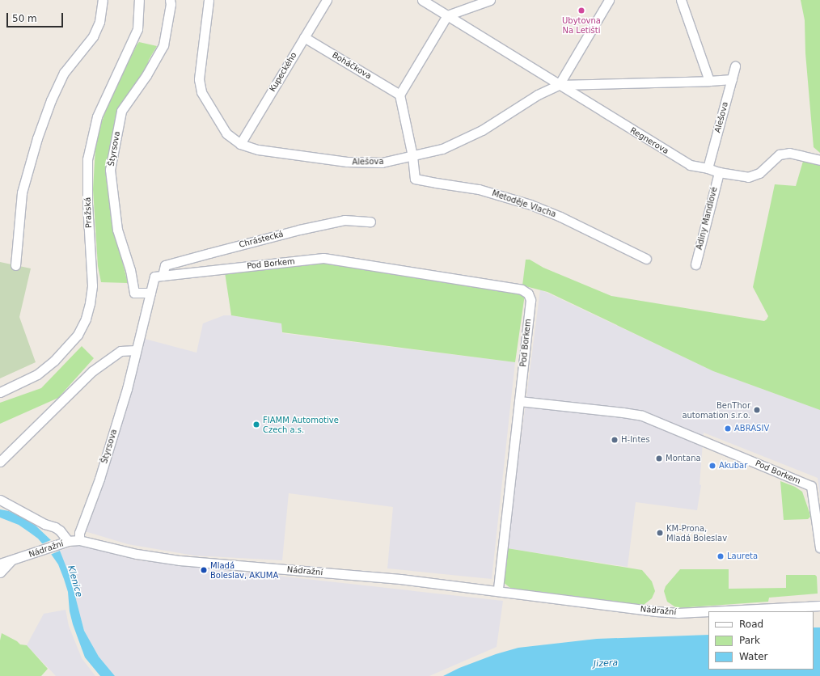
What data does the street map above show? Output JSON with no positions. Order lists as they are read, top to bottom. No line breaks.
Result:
{"streets":{"street":["Boháčkova","Kupeckého","Alešova","Regnerova","Štyrsova","Metoděje Vlacha","Pražská","Adiny Mandlové","Chrástecká","Pod Borkem","Nádražní"]},"crossings":[["Boháčkova","Kupeckého"],["Kupeckého","Alešova"],["Alešova","Regnerova"],["Alešova","Metoděje Vlacha"],["Regnerova","Adiny Mandlové"],["Štyrsova","Chrástecká"],["Štyrsova","Pod Borkem"],["Štyrsova","Nádražní"],["Chrástecká","Pod Borkem"]],"water":["Klenice","Jizera"],"places":["Ubytovna Na Letišti","BenThor automation s.r.o.","FIAMM Automotive Czech a.s.","ABRASIV","H-Intes","Montana","Akubar","KM-Prona, Mladá Boleslav","Laureta","Mladá Boleslav, AKUMA"],"legend":["Road","Park","Water"],"scale_bar":"50 m"}
